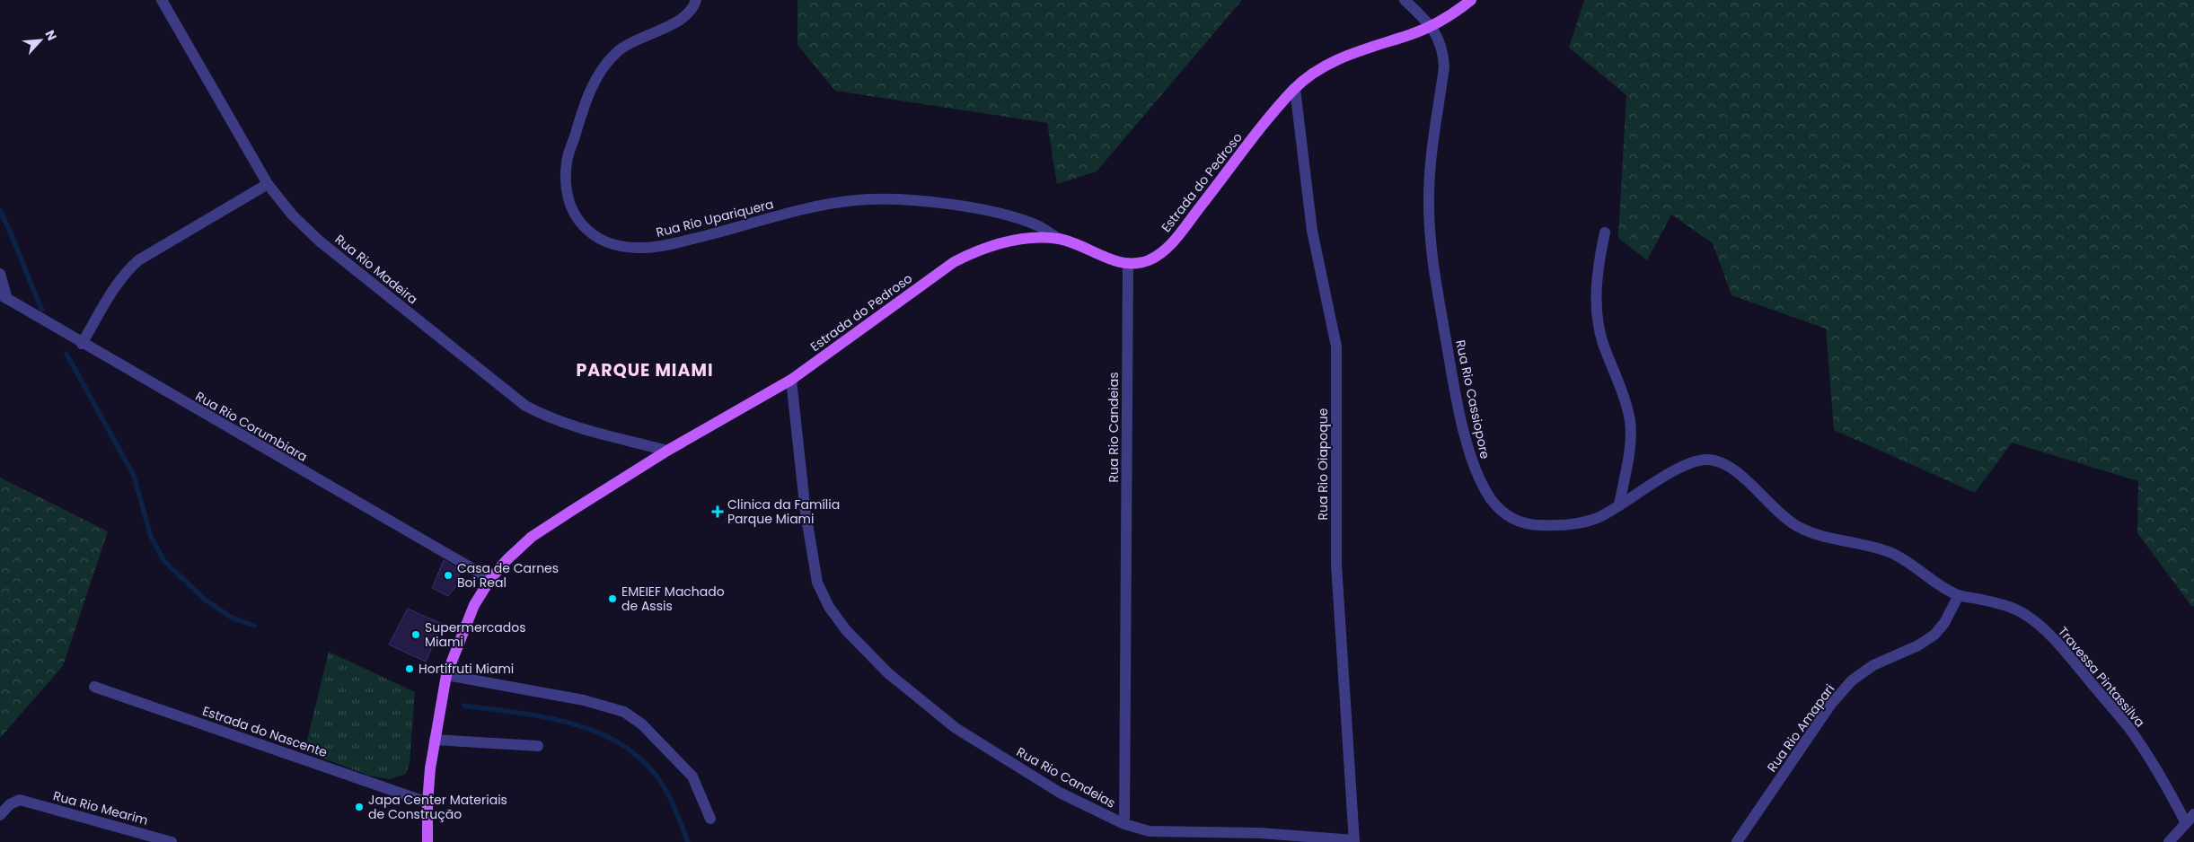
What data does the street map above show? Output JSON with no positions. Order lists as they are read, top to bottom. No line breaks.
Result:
{"streets":{"main road":["Estrada do Pedroso"],"street":["Rua Rio Upariquera","Rua Rio Madeira","Rua Rio Cassiopore","Rua Rio Corumbiara","Rua Rio Candeias","Rua Rio Oiapoque","Travessa Pintassilva","Rua Rio Amapari","Estrada do Nascente","Rua Rio Mearim"]},"crossings":[["Estrada do Pedroso","Rua Rio Upariquera"],["Estrada do Pedroso","Rua Rio Madeira"],["Estrada do Pedroso","Rua Rio Cassiopore"],["Estrada do Pedroso","Rua Rio Corumbiara"],["Estrada do Pedroso","Rua Rio Candeias"],["Estrada do Pedroso","Rua Rio Oiapoque"],["Estrada do Pedroso","Estrada do Nascente"],["Rua Rio Cassiopore","Travessa Pintassilva"],["Rua Rio Cassiopore","Rua Rio Amapari"],["Travessa Pintassilva","Rua Rio Amapari"]],"districts":["PARQUE MIAMI"],"places":{"health":["Clinica da Família Parque Miami"],"other":["Casa de Carnes Boi Real","EMEIEF Machado de Assis","Supermercados Miami","Hortifruti Miami","Japa Center Materiais de Construção"]},"north":"top right"}
